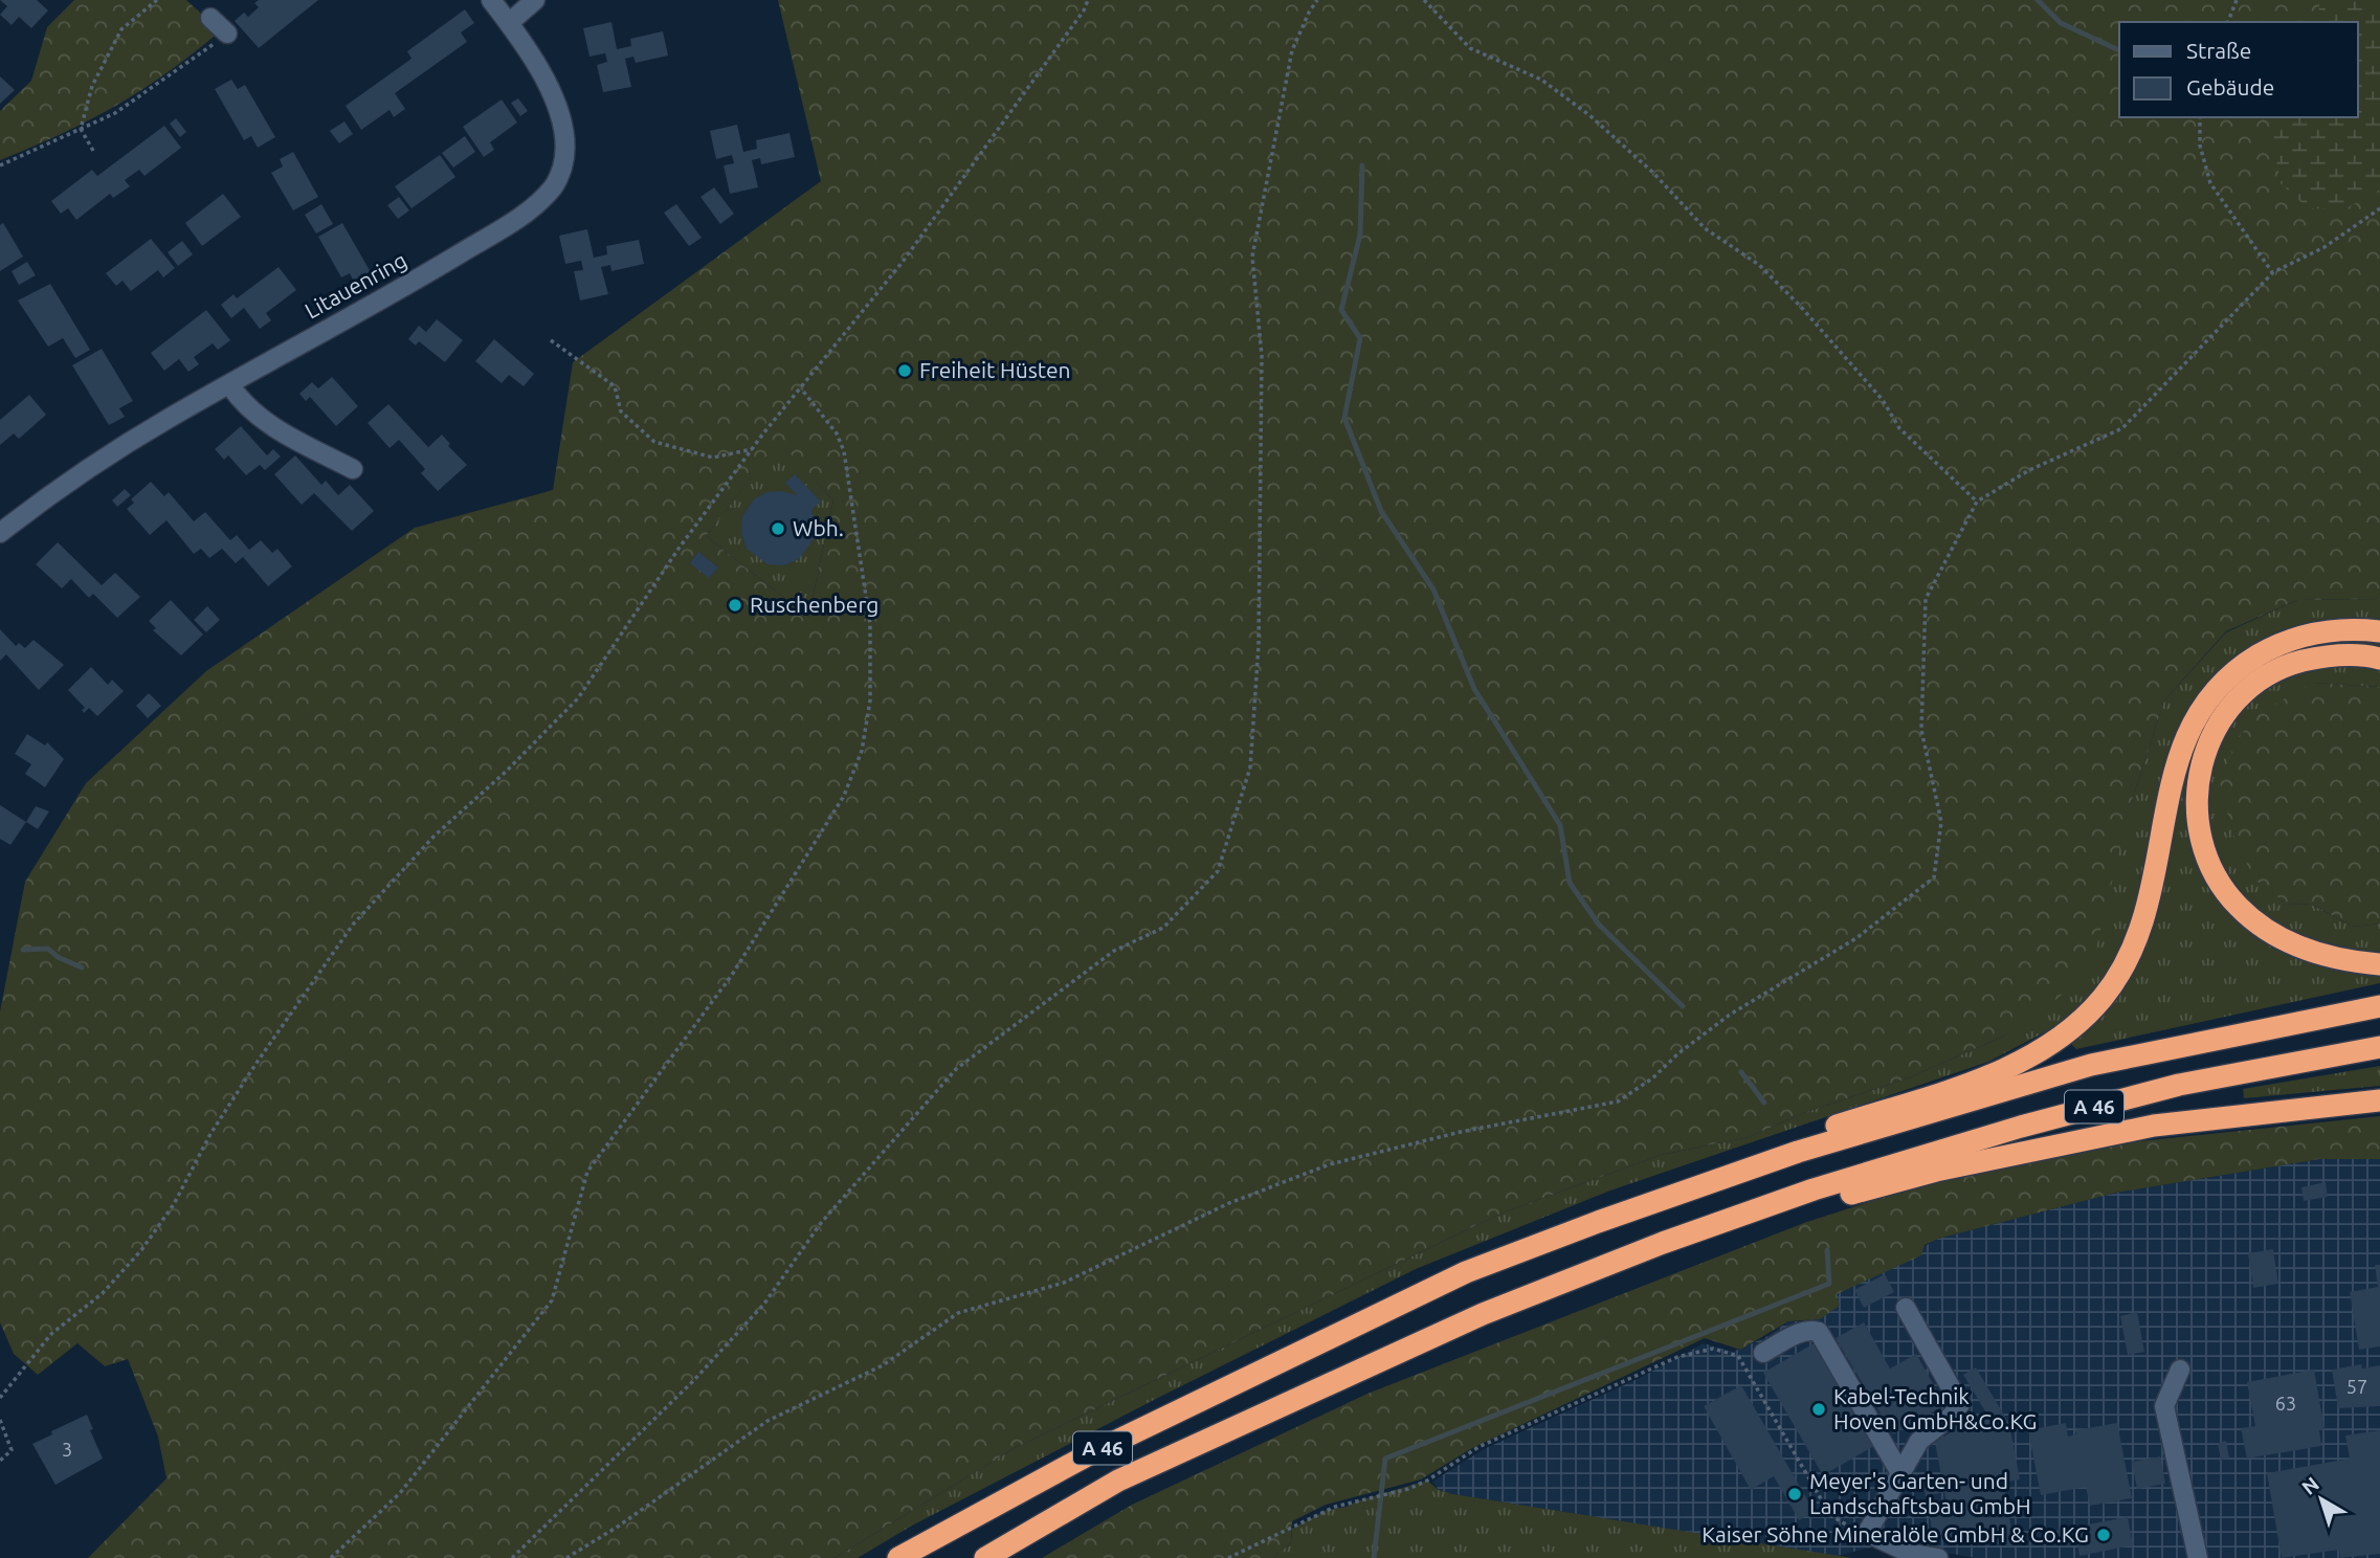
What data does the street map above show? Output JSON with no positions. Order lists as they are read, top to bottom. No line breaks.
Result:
{"streets":{"highway":["A 46"],"street":["Litauenring"]},"places":["Freiheit Hüsten","Wbh.","Ruschenberg","Kabel-Technik Hoven GmbH&Co.KG","Meyer's Garten- und Landschaftsbau GmbH","Kaiser Söhne Mineralöle GmbH & Co.KG"],"house_numbers":["57","63","3"],"legend":["Straße","Gebäude"],"north":"top left"}
